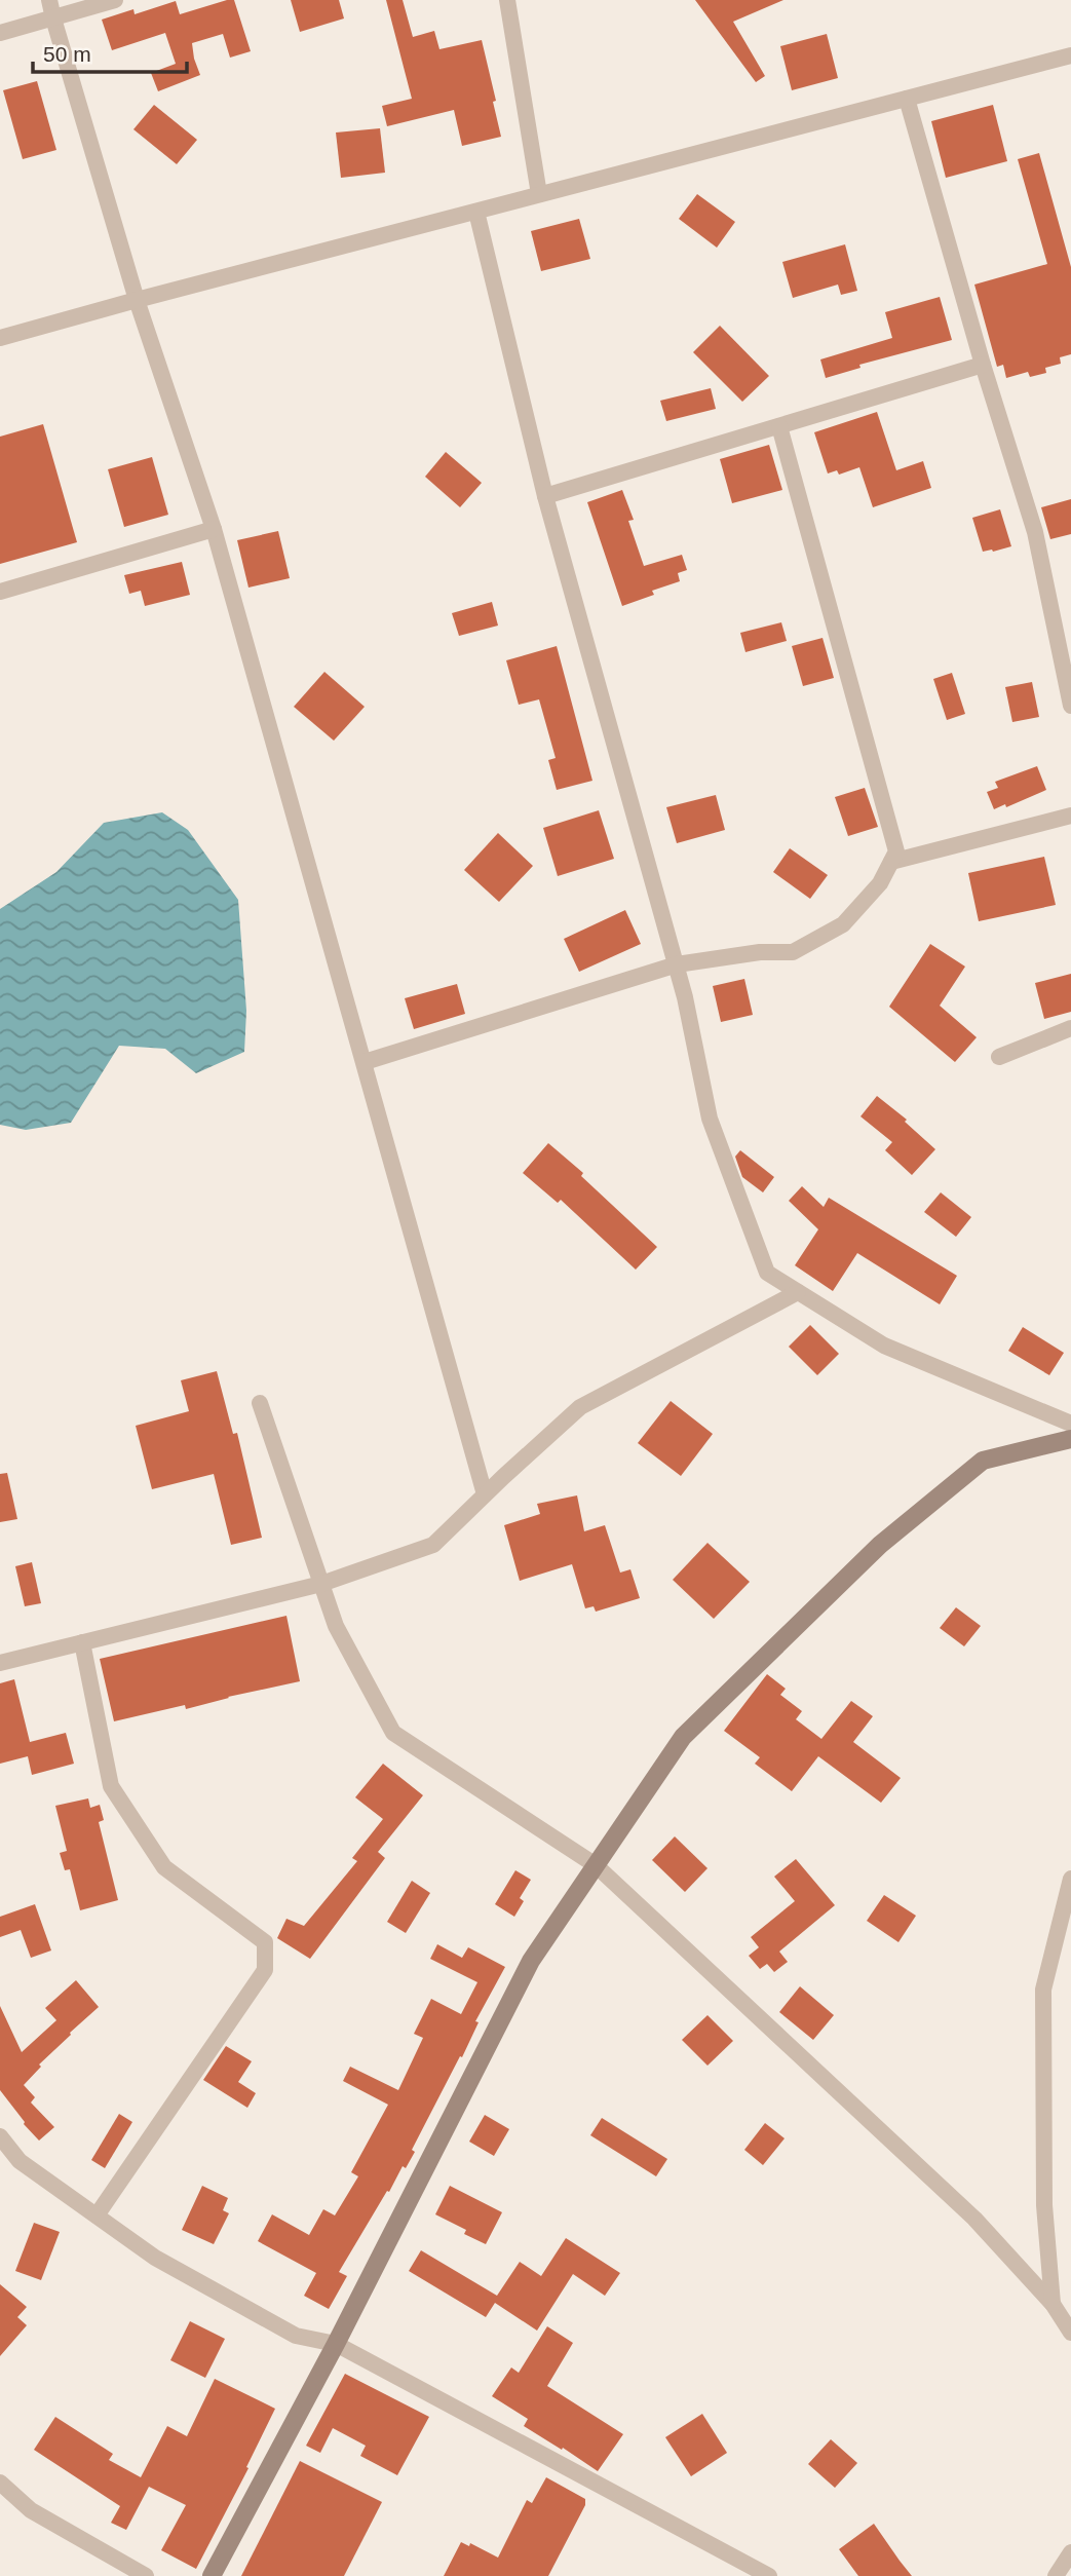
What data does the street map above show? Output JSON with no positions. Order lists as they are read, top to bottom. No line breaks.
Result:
{"scale_bar":"50 m"}
